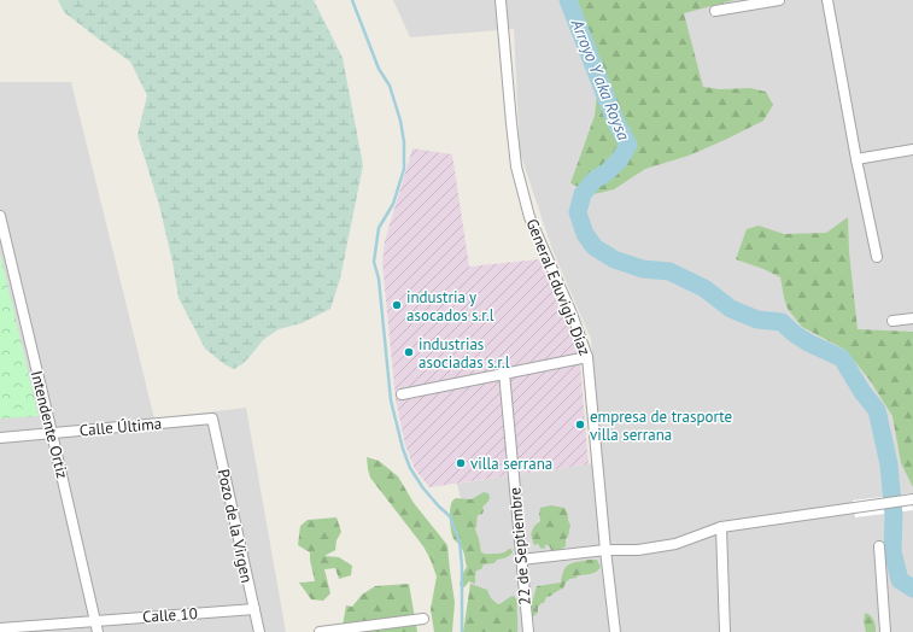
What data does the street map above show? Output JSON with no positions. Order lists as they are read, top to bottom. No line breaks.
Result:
{"streets":{"street":["General Eduvigis Díaz","Intendente Ortiz","Calle Última","Pozo de la Virgen","22 de Septiembre","Calle 10"]},"crossings":[["Intendente Ortiz","Calle Última"],["Intendente Ortiz","Calle 10"],["Calle Última","Pozo de la Virgen"],["Pozo de la Virgen","Calle 10"]],"water":["Arroyo Y aka Roysa"],"places":["industria y asocados s.r.l","industrias asociadas s.r.l","empresa de trasporte villa serrana","villa serrana"]}
